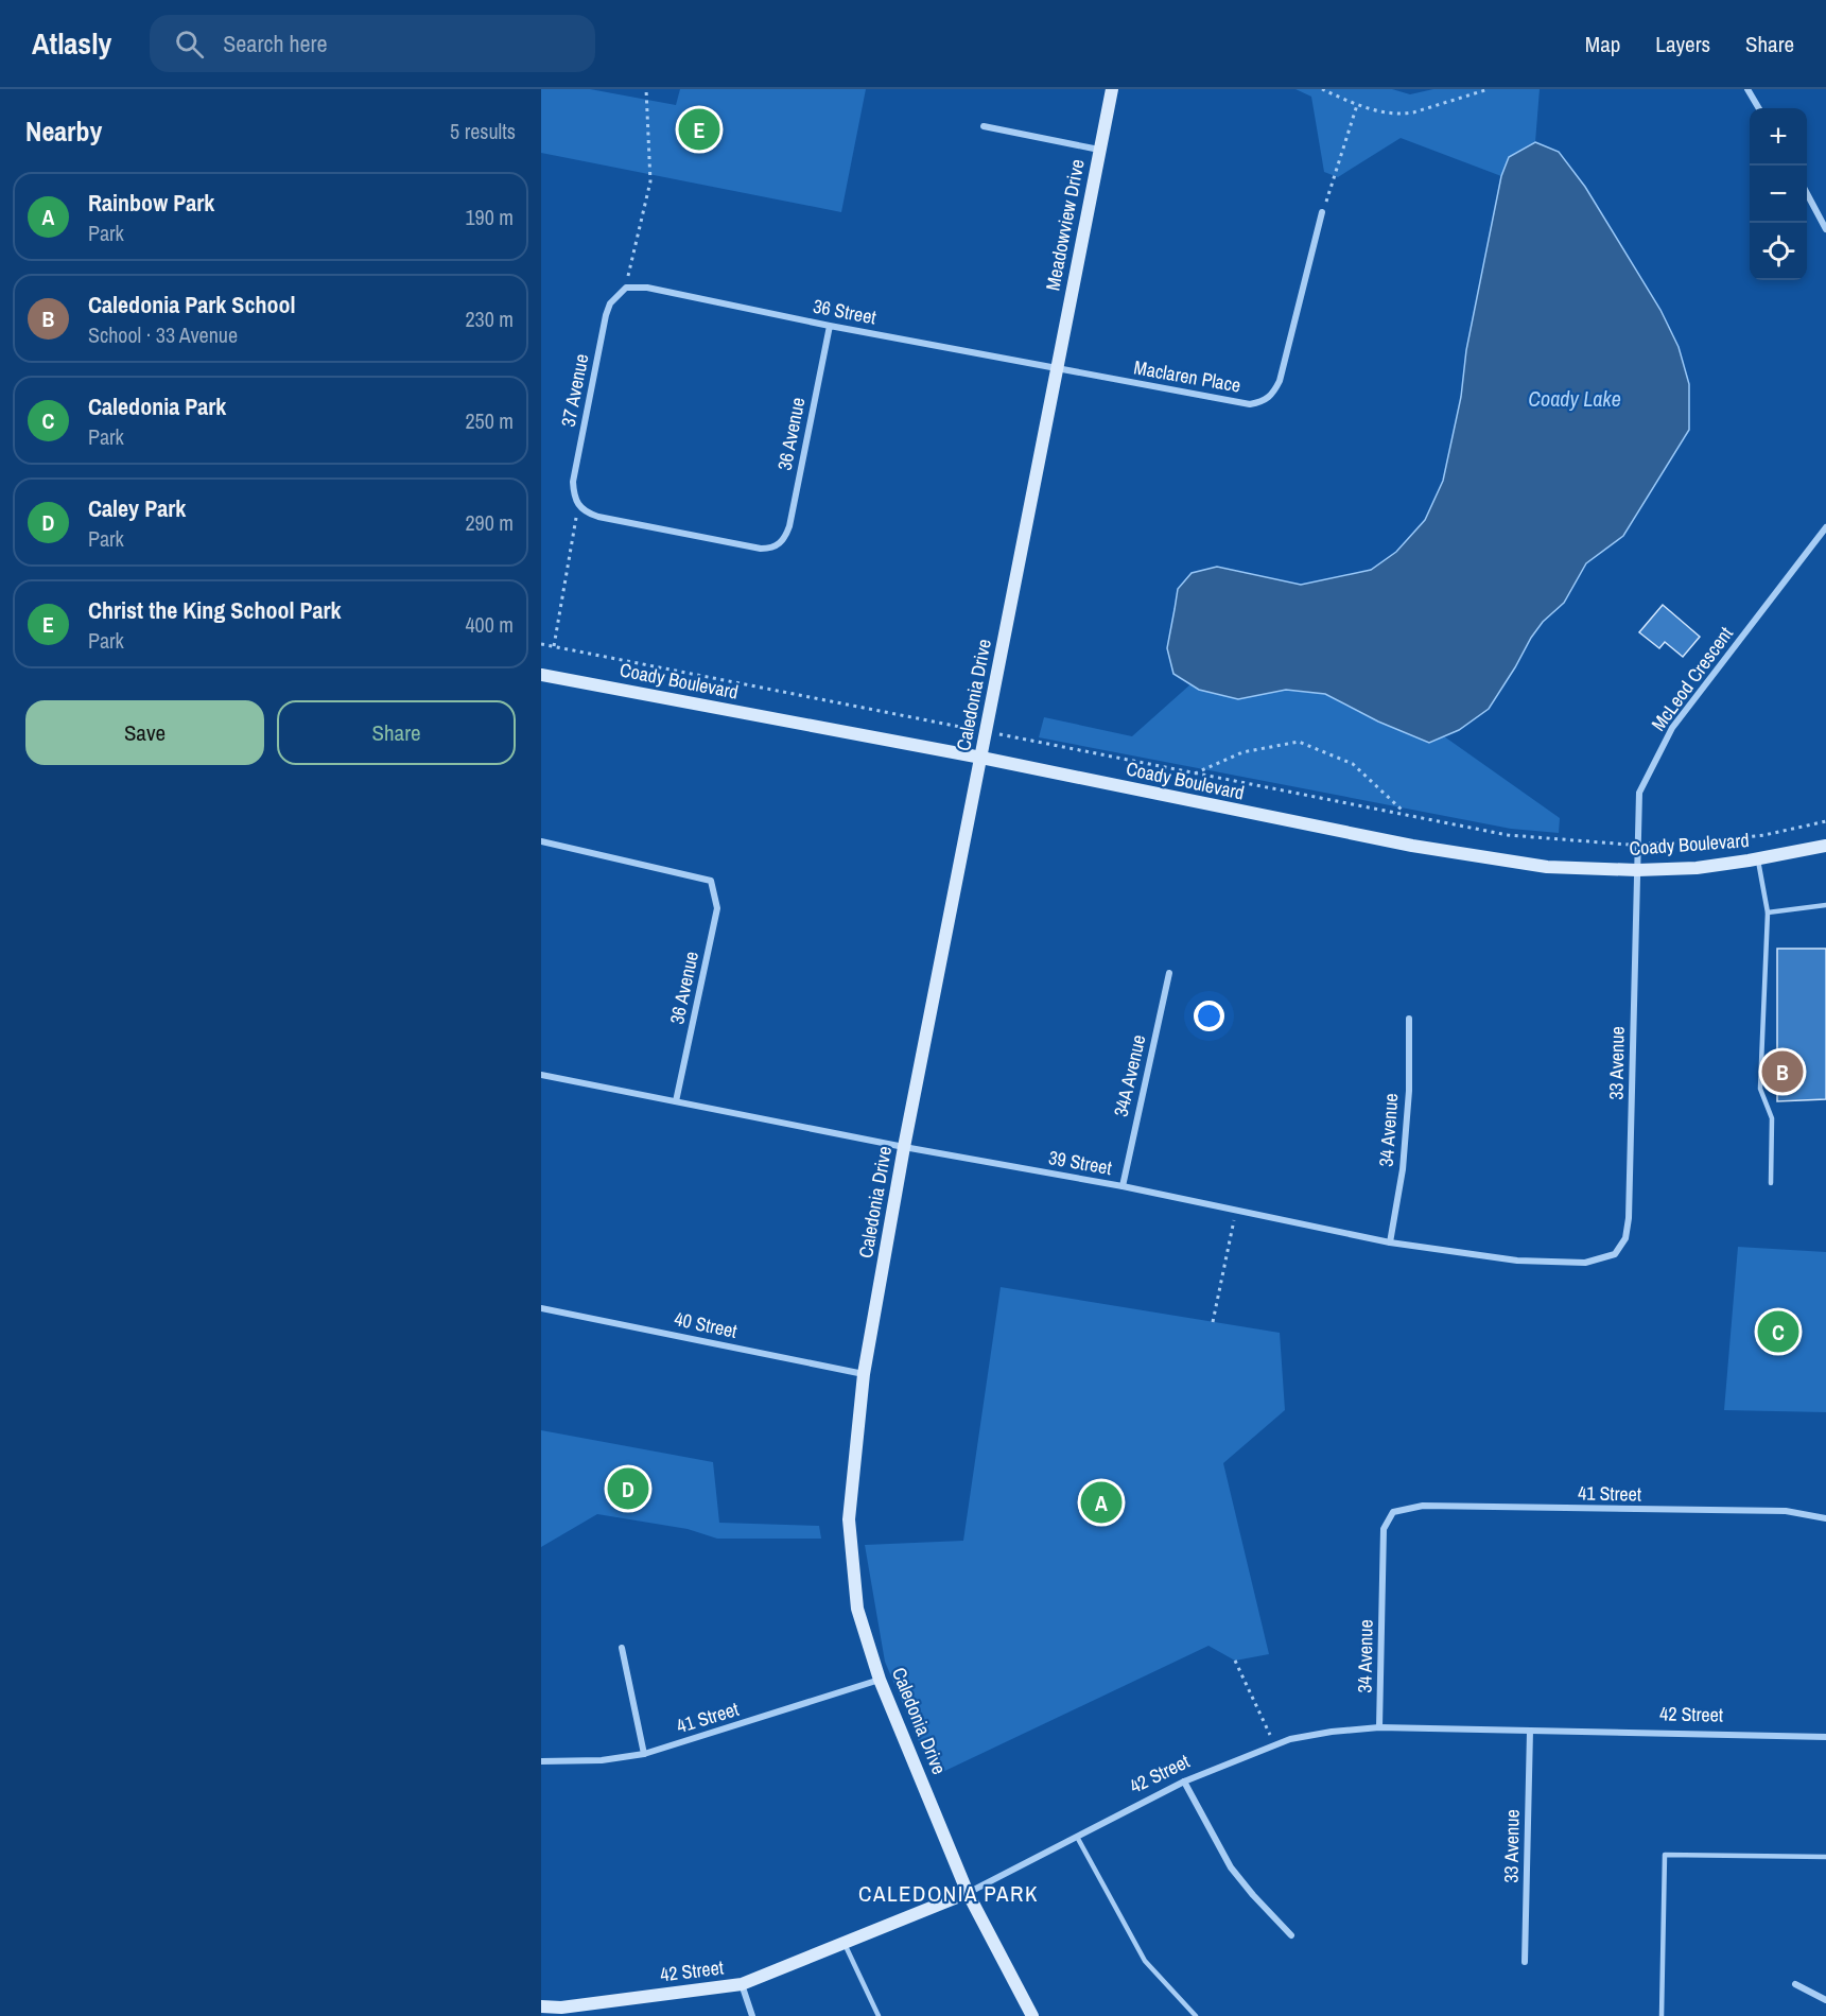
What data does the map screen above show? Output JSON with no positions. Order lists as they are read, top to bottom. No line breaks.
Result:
{"streets":{"street":["Meadowview Drive","36 Street","Maclaren Place","37 Avenue","36 Avenue","McLeod Crescent","Coady Boulevard","Caledonia Drive","33 Avenue","34A Avenue","34 Avenue","39 Street","40 Street","41 Street","42 Street"]},"crossings":[["Meadowview Drive","36 Street"],["Meadowview Drive","Maclaren Place"],["Meadowview Drive","Caledonia Drive"],["36 Street","Maclaren Place"],["36 Street","37 Avenue"],["36 Street","36 Avenue"],["36 Street","Caledonia Drive"],["Maclaren Place","Caledonia Drive"],["37 Avenue","36 Avenue"],["36 Avenue","39 Street"],["McLeod Crescent","Coady Boulevard"],["McLeod Crescent","33 Avenue"],["Coady Boulevard","Caledonia Drive"],["Coady Boulevard","33 Avenue"],["Caledonia Drive","39 Street"],["Caledonia Drive","40 Street"],["Caledonia Drive","41 Street"],["Caledonia Drive","42 Street"],["33 Avenue","39 Street"],["33 Avenue","42 Street"],["34A Avenue","39 Street"],["34 Avenue","39 Street"],["34 Avenue","41 Street"],["34 Avenue","42 Street"]],"districts":["CALEDONIA PARK"],"water":["Coady Lake"],"page":{"header":"Atlasly","search":"Search here","nav":["Map","Layers","Share"],"heading":["Nearby","5 results"],"pins":["E","B","C","D","A"],"map_buttons":["+","−"],"list":[{"mark":"A","name":"Rainbow Park","note":"Park","value":"190 m"},{"mark":"B","name":"Caledonia Park School","note":"School · 33 Avenue","value":"230 m"},{"mark":"C","name":"Caledonia Park","note":"Park","value":"250 m"},{"mark":"D","name":"Caley Park","note":"Park","value":"290 m"},{"mark":"E","name":"Christ the King School Park","note":"Park","value":"400 m"}],"buttons":["Save","Share"]}}
